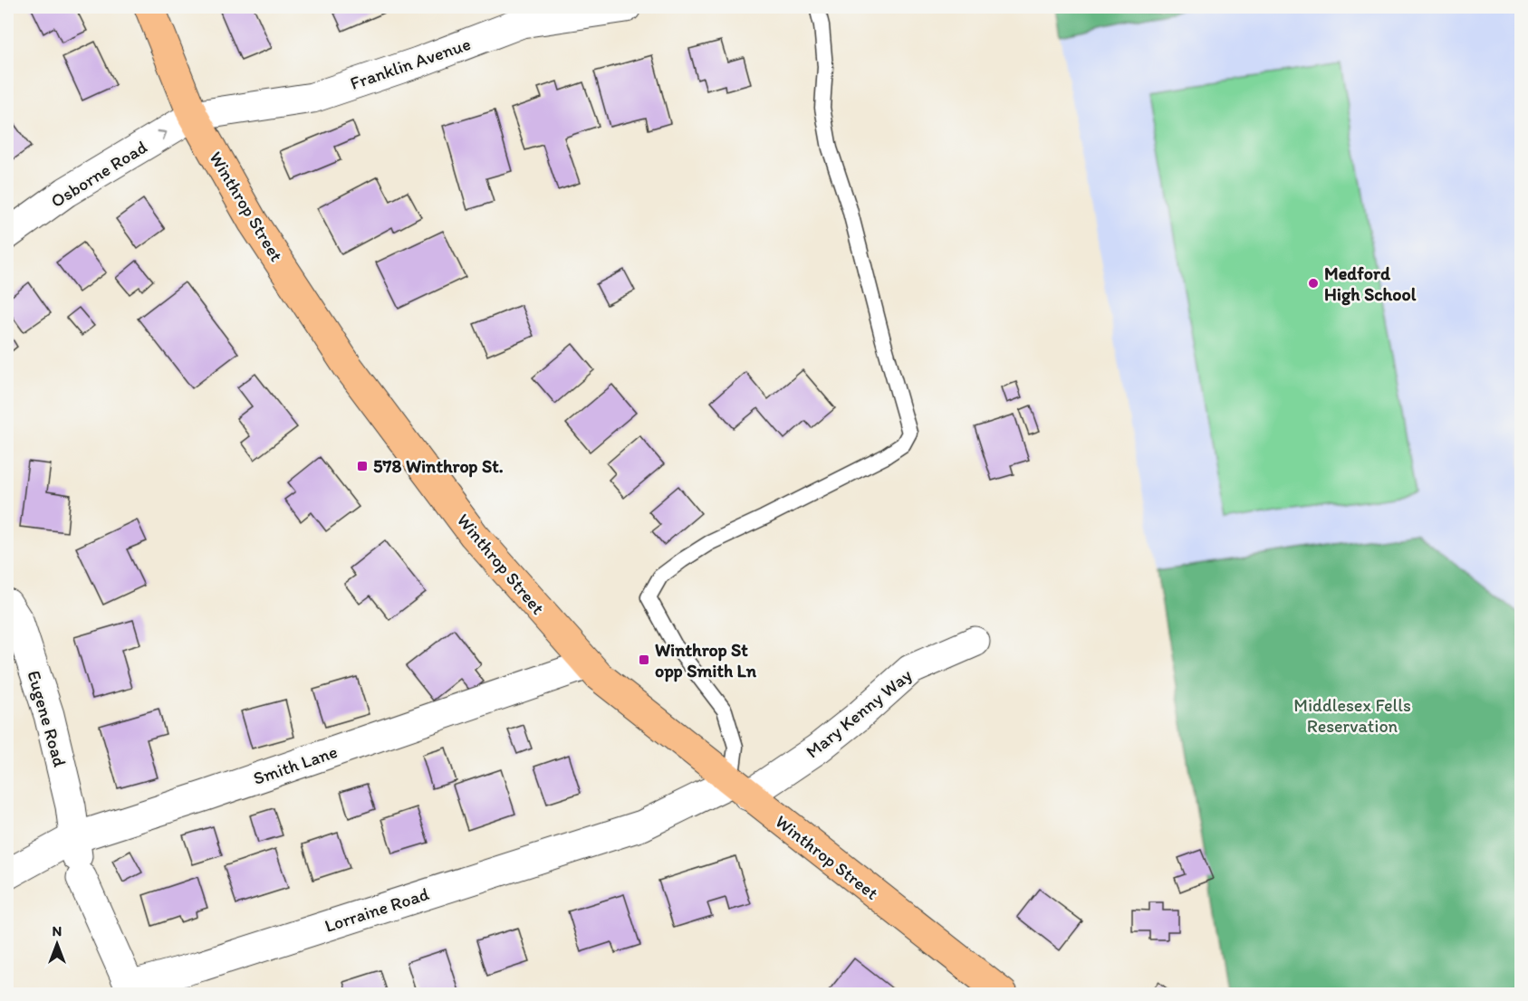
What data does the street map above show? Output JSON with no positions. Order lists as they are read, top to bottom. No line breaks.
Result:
{"streets":{"main road":["Winthrop Street"],"street":["Franklin Avenue","Osborne Road","Mary Kenny Way","Eugene Road","Smith Lane","Lorraine Road"]},"crossings":[["Franklin Avenue","Osborne Road"],["Franklin Avenue","Winthrop Street"],["Osborne Road","Winthrop Street"],["Winthrop Street","Mary Kenny Way"],["Winthrop Street","Smith Lane"],["Winthrop Street","Lorraine Road"],["Mary Kenny Way","Lorraine Road"],["Eugene Road","Smith Lane"],["Eugene Road","Lorraine Road"],["Smith Lane","Lorraine Road"]],"one_way":["Osborne Road"],"parks":["Middlesex Fells Reservation"],"places":{"other":["Medford High School"],"transit":["578 Winthrop St.","Winthrop St opp Smith Ln"]},"north":"top"}
